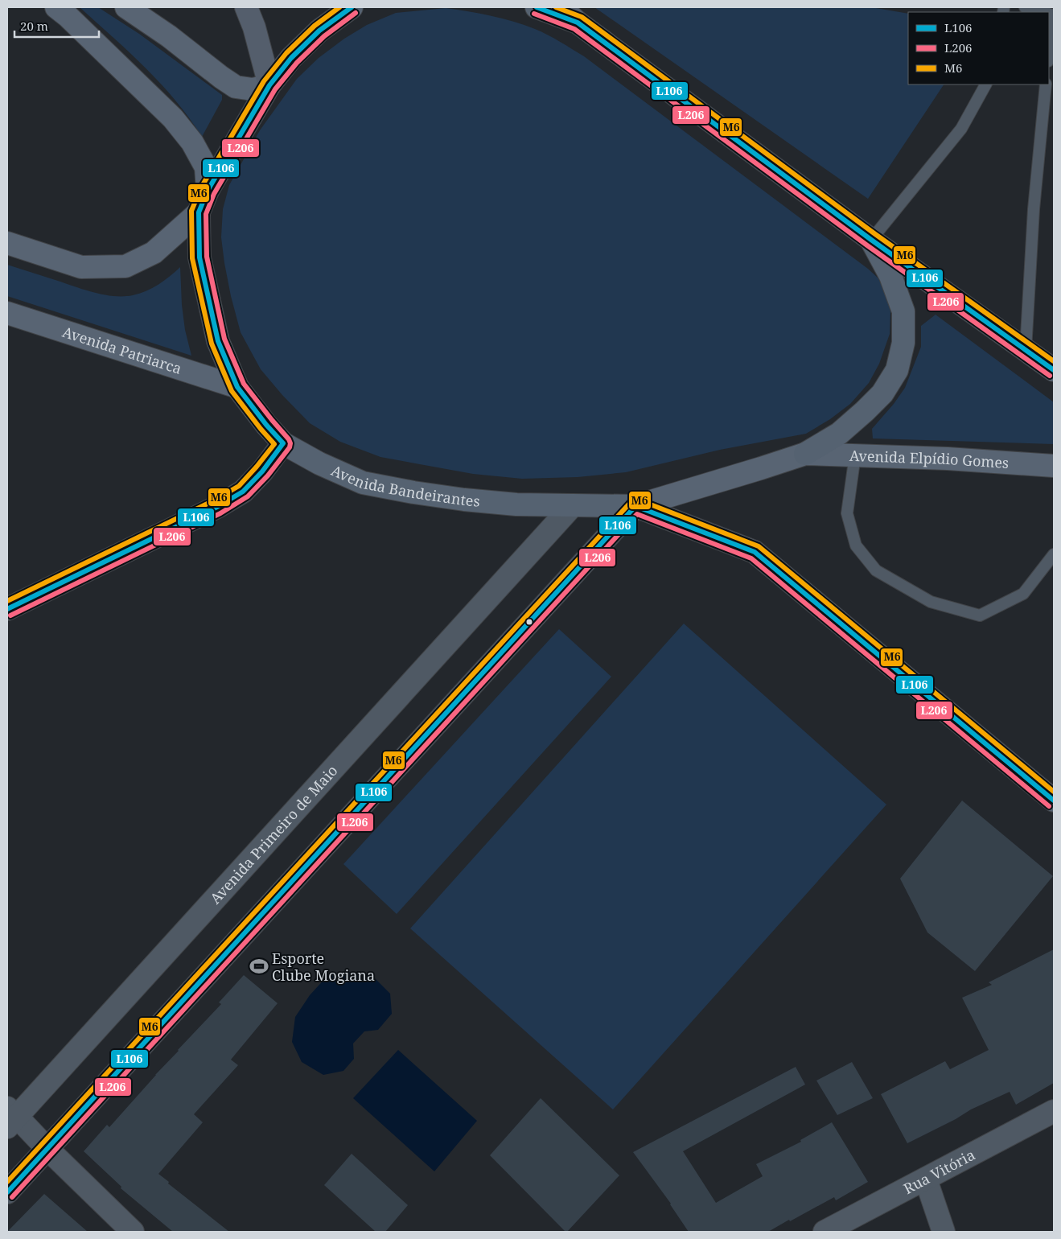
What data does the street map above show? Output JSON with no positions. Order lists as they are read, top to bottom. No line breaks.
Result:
{"streets":{"main road":["Avenida Patriarca","Avenida Elpídio Gomes","Avenida Bandeirantes"],"street":["Avenida Primeiro de Maio","Rua Vitória"]},"crossings":[["Avenida Patriarca","Avenida Bandeirantes"],["Avenida Elpídio Gomes","Avenida Bandeirantes"],["Avenida Bandeirantes","Avenida Primeiro de Maio"]],"places":{"sports":["Esporte Clube Mogiana"]},"lines":["transit line L106","transit line M6","transit line L206"],"legend":["L106","L206","M6"],"scale_bar":"20 m"}
